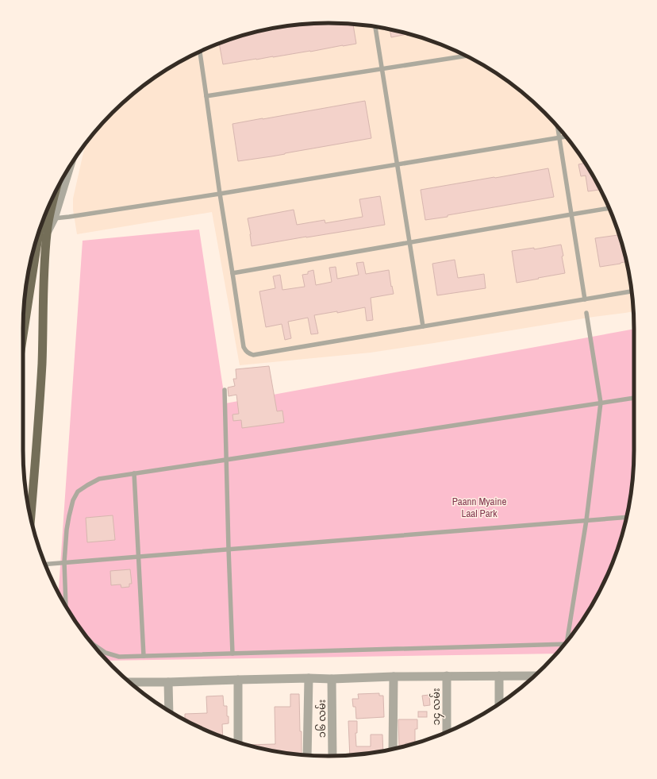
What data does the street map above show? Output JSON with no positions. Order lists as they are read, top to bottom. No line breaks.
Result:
{"streets":{"street":["၁၄ လမ်း","၁၆ လမ်း"]},"parks":["Paann Myaine Laal Park"]}
